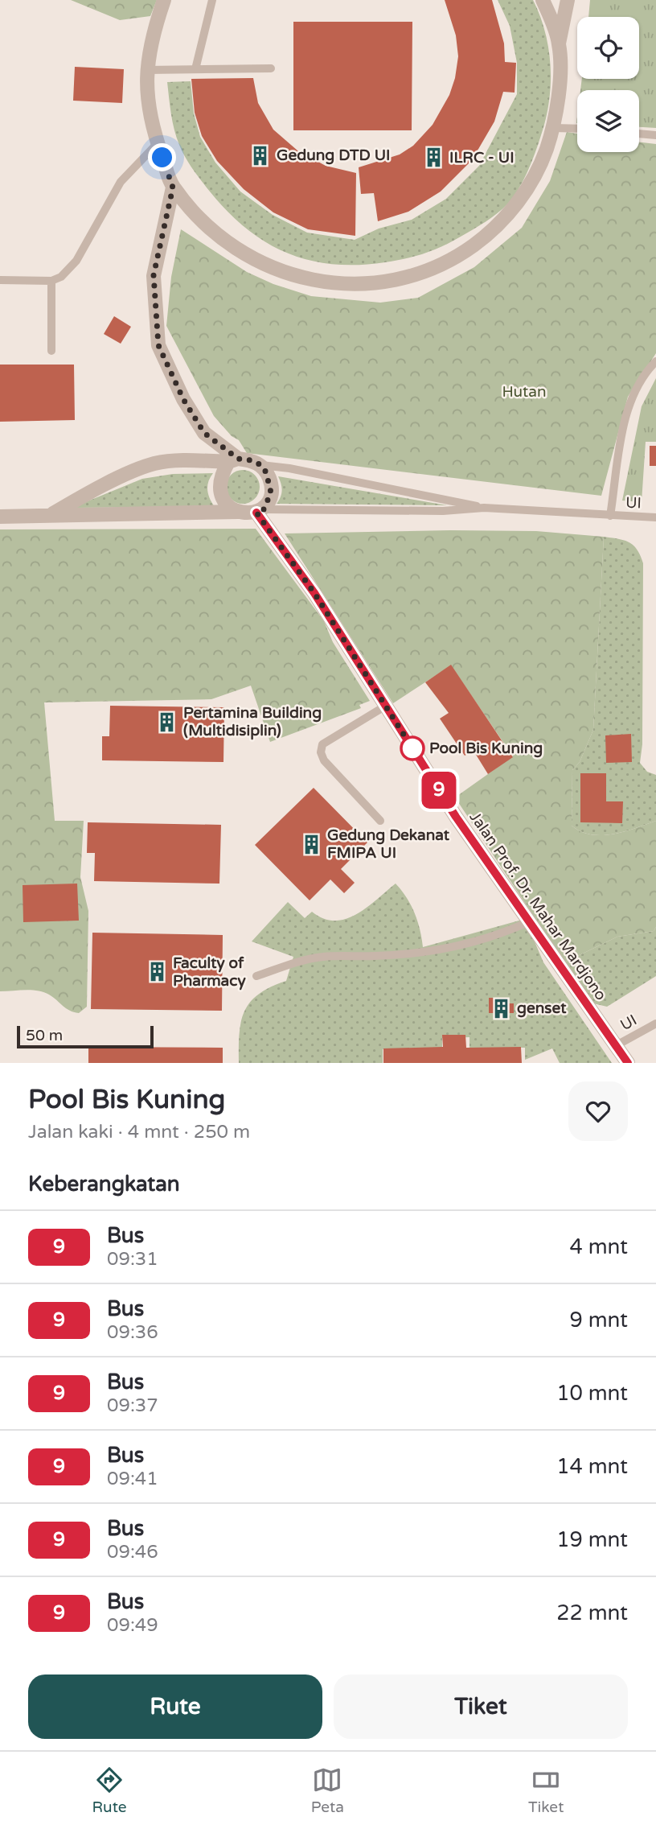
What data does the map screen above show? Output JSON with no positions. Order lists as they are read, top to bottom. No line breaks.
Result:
{"streets":{"street":["Jalan Prof. Dr. Mahar Mardjono"],"lane":["UI"]},"crossings":[["UI","Jalan Prof. Dr. Mahar Mardjono"]],"parks":["Hutan"],"places":{"building":["Gedung DTD UI","ILRC - UI","Pertamina Building (Multidisiplin)","Gedung Dekanat FMIPA UI","Faculty of Pharmacy","genset"],"other":["Pool Bis Kuning"]},"lines":["bus line 9"],"scale_bar":"50 m","page":{"on_map":"9","scale":"50 m","heading":[["Pool Bis Kuning","Jalan kaki · 4 mnt · 250 m"],"Keberangkatan"],"list":[{"mark":"9","name":"Bus","note":"09:31","value":"4 mnt"},{"mark":"9","name":"Bus","note":"09:36","value":"9 mnt"},{"mark":"9","name":"Bus","note":"09:37","value":"10 mnt"},{"mark":"9","name":"Bus","note":"09:41","value":"14 mnt"},{"mark":"9","name":"Bus","note":"09:46","value":"19 mnt"},{"mark":"9","name":"Bus","note":"09:49","value":"22 mnt"}],"buttons":["Rute","Tiket"],"tabs":["Rute","Peta","Tiket"]}}
